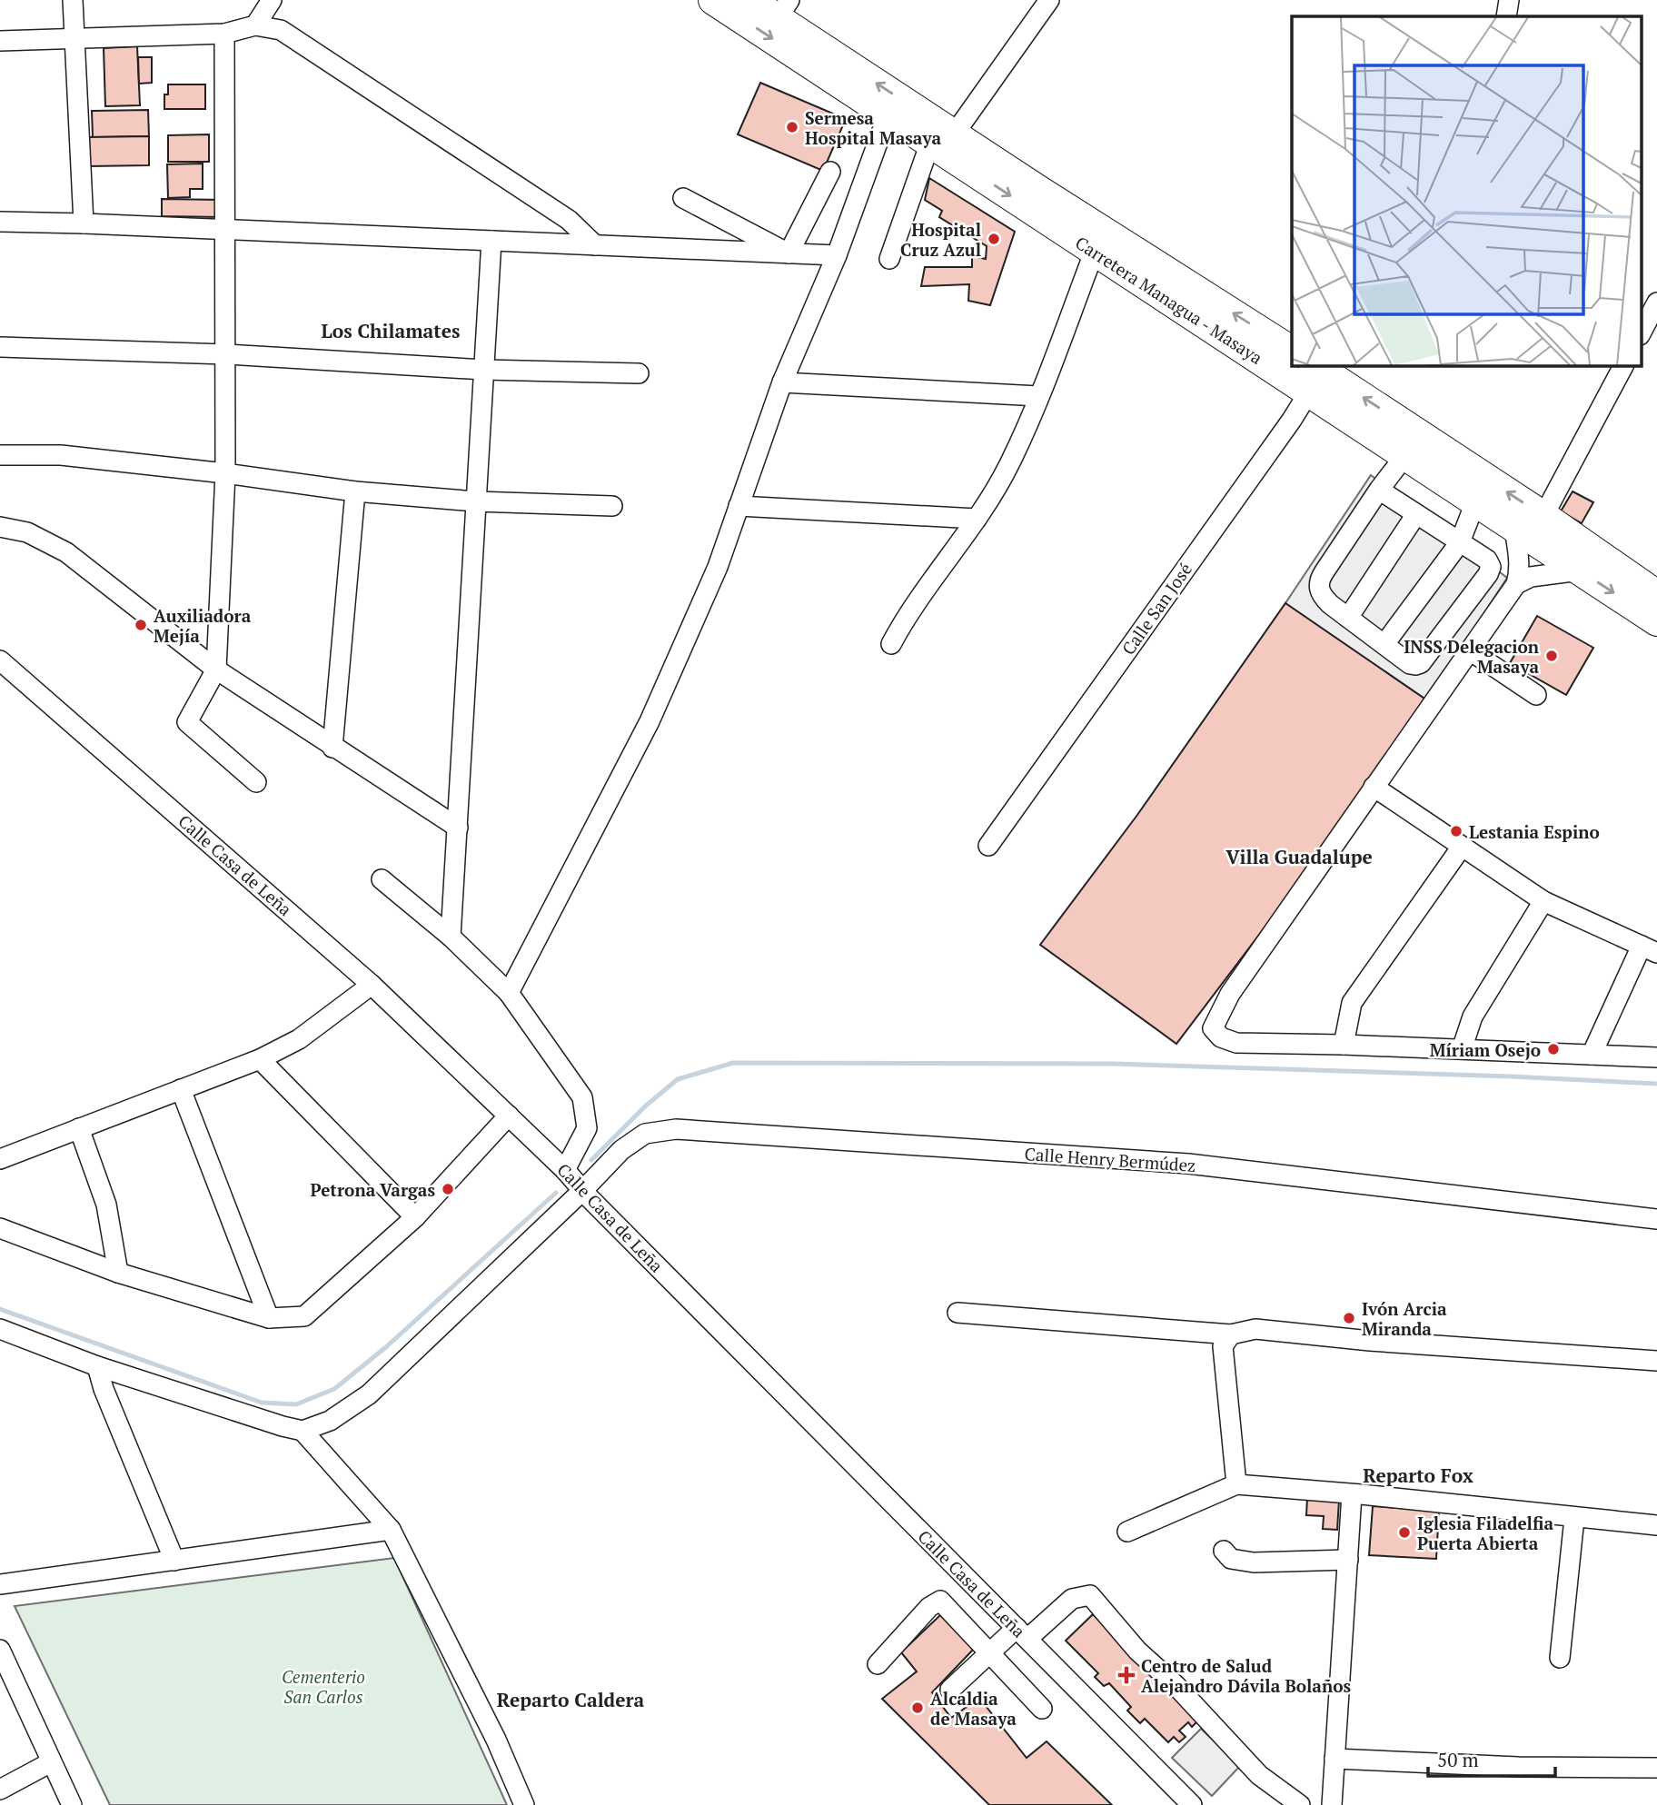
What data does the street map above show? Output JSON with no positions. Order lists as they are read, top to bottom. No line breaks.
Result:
{"streets":{"highway":["Carretera Managua - Masaya"],"street":["Calle San José","Calle Casa de Leña","Calle Henry Bermúdez"]},"crossings":[["Carretera Managua - Masaya","Calle San José"],["Calle Casa de Leña","Calle Henry Bermúdez"]],"districts":["Los Chilamates","Villa Guadalupe","Reparto Fox","Reparto Caldera"],"parks":["Cementerio San Carlos"],"places":{"other":["Sermesa Hospital Masaya","Hospital Cruz Azul","Auxiliadora Mejía","INSS Delegacion Masaya","Lestania Espino","Míriam Osejo","Petrona Vargas","Ivón Arcia Miranda","Iglesia Filadelfia Puerta Abierta","Alcaldia de Masaya"],"health":["Centro de Salud Alejandro Dávila Bolaños"]},"scale_bar":"50 m"}
